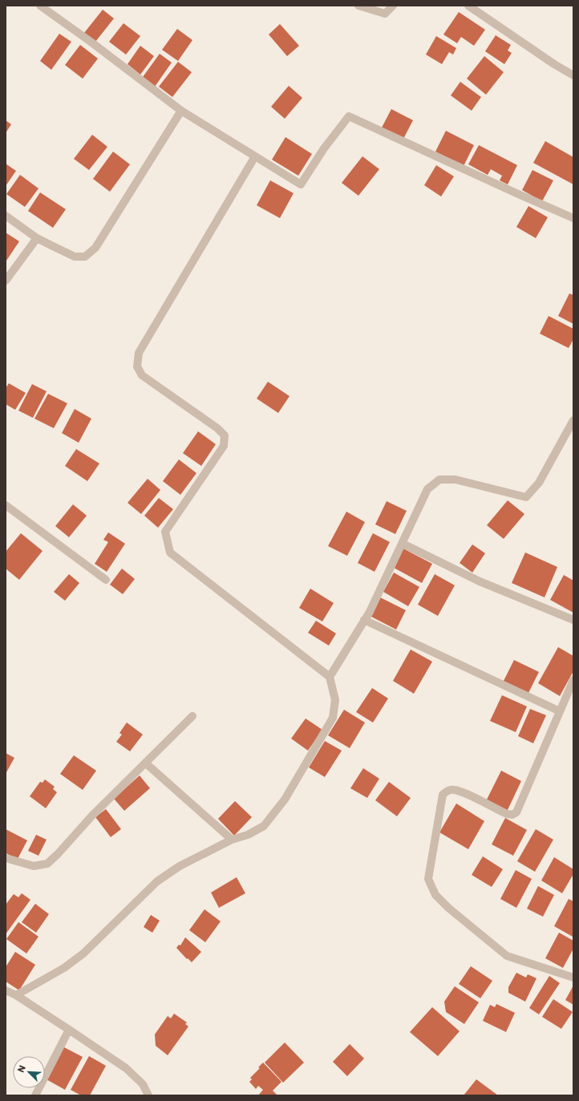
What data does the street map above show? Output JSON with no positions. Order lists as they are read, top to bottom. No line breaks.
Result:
{"north":"top left"}
